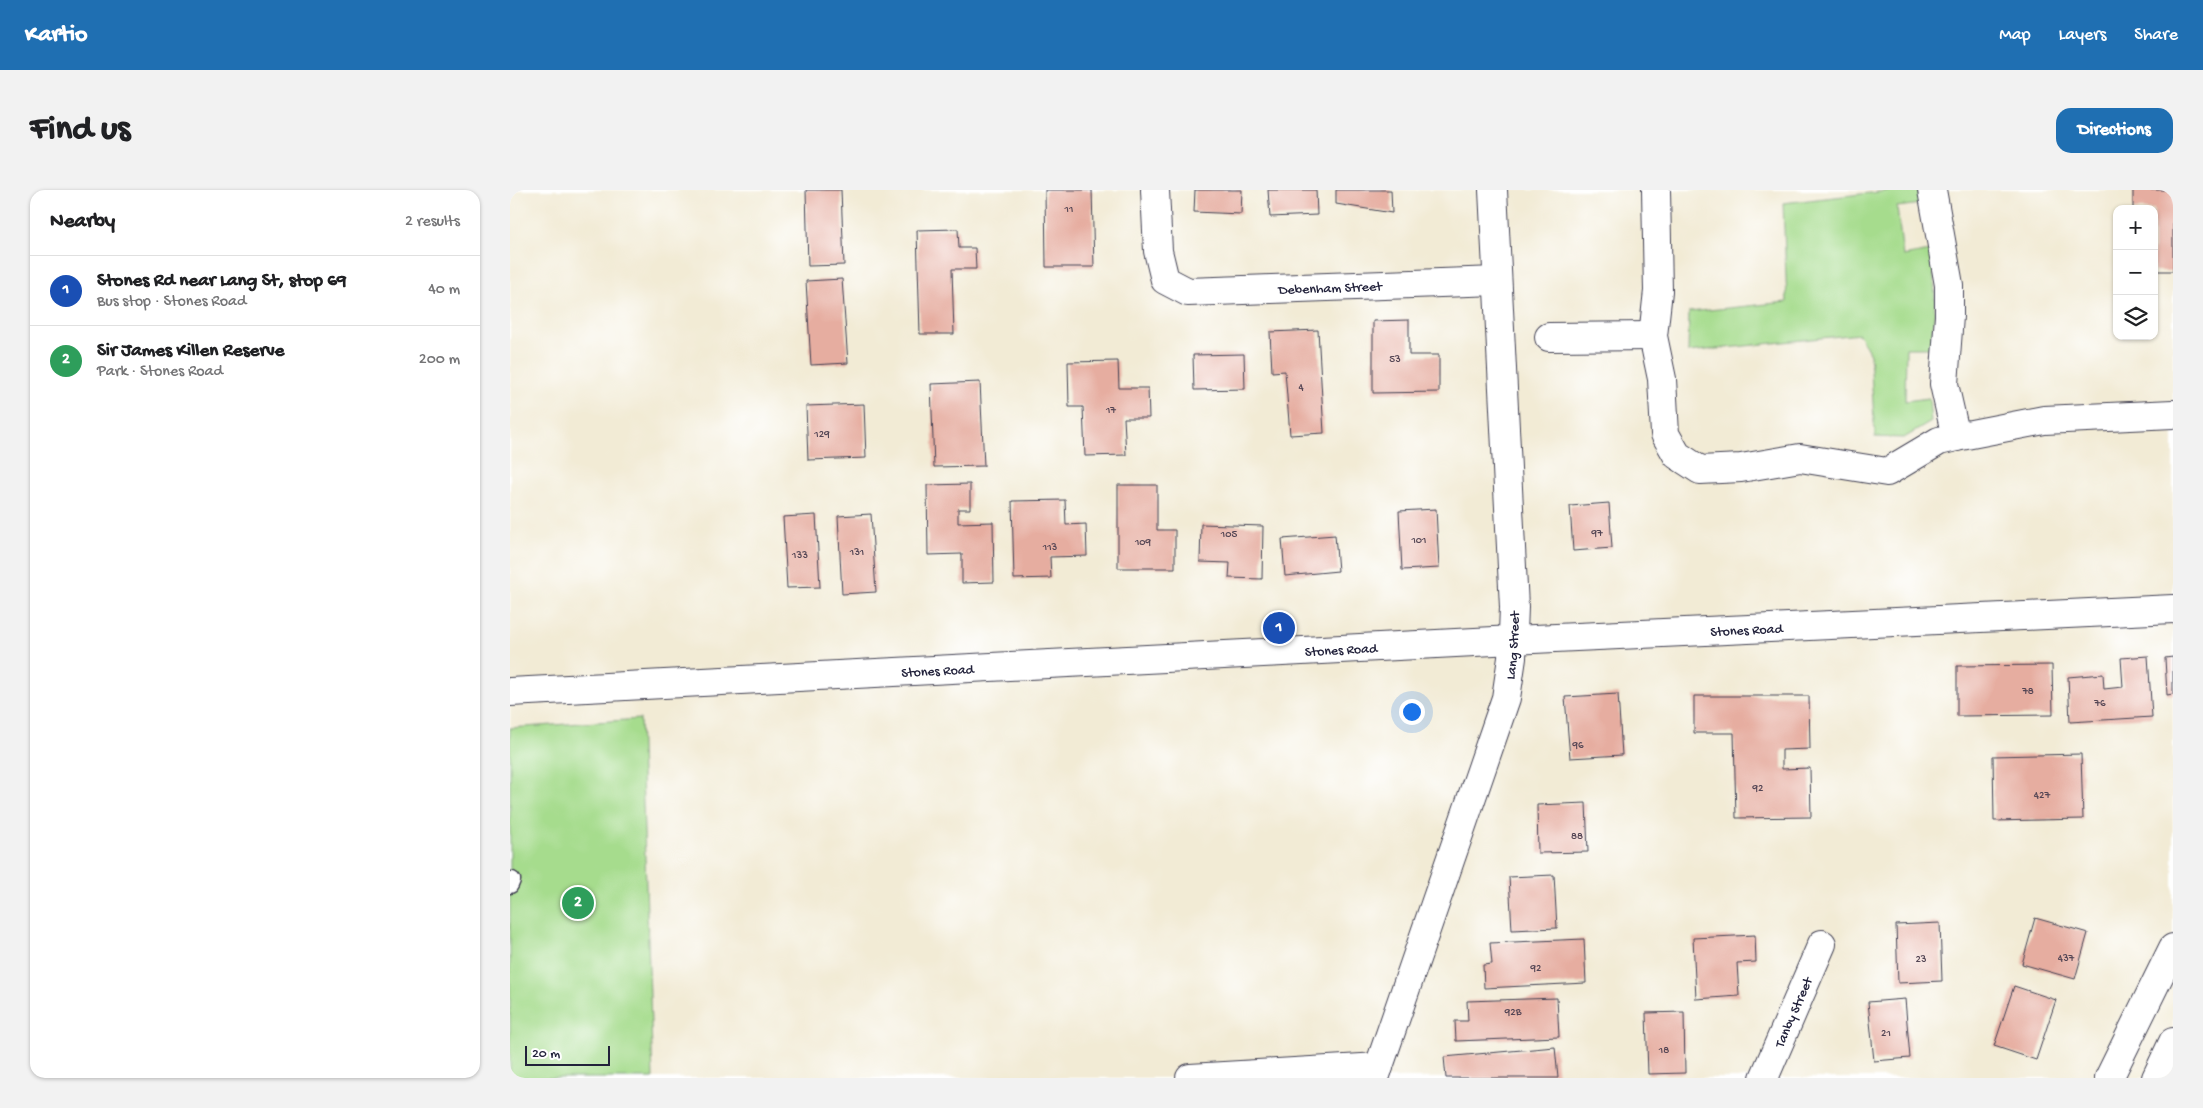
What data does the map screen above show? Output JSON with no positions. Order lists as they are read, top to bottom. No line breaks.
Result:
{"streets":{"street":["Debenham Street","Stones Road","Lang Street","Tanby Street"]},"crossings":[["Debenham Street","Lang Street"],["Stones Road","Lang Street"]],"house_numbers":["11","53","4","17","129","97","105","101","109","113","131","133","78","76","96","92","427","88","437","23","92","92B","21","18"],"scale_bar":"20 m","page":{"header":"Kartio","nav":["Map","Layers","Share"],"buttons":"Directions","title":"Find us","heading":["Nearby","2 results"],"map_buttons":["+","−"],"list":[{"mark":"1","name":"Stones Rd near Lang St, stop 69","note":"Bus stop · Stones Road","value":"40 m"},{"mark":"2","name":"Sir James Killen Reserve","note":"Park · Stones Road","value":"200 m"}],"pins":["1","2"],"scale":"20 m"}}
